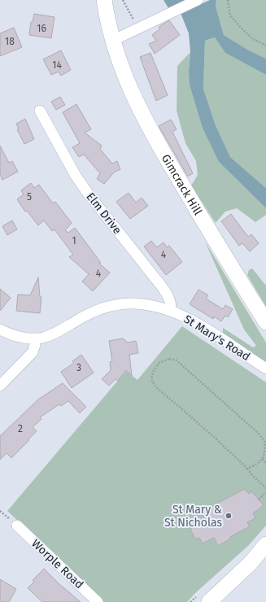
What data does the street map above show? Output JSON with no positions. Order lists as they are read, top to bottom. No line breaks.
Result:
{"streets":{"main road":["Gimcrack Hill"],"street":["Elm Drive","St Mary's Road","Worple Road"]},"crossings":[["Elm Drive","St Mary's Road"]],"places":["St Mary & St Nicholas"],"house_numbers":["16","18","14","5","1","4","4","3","2"]}
